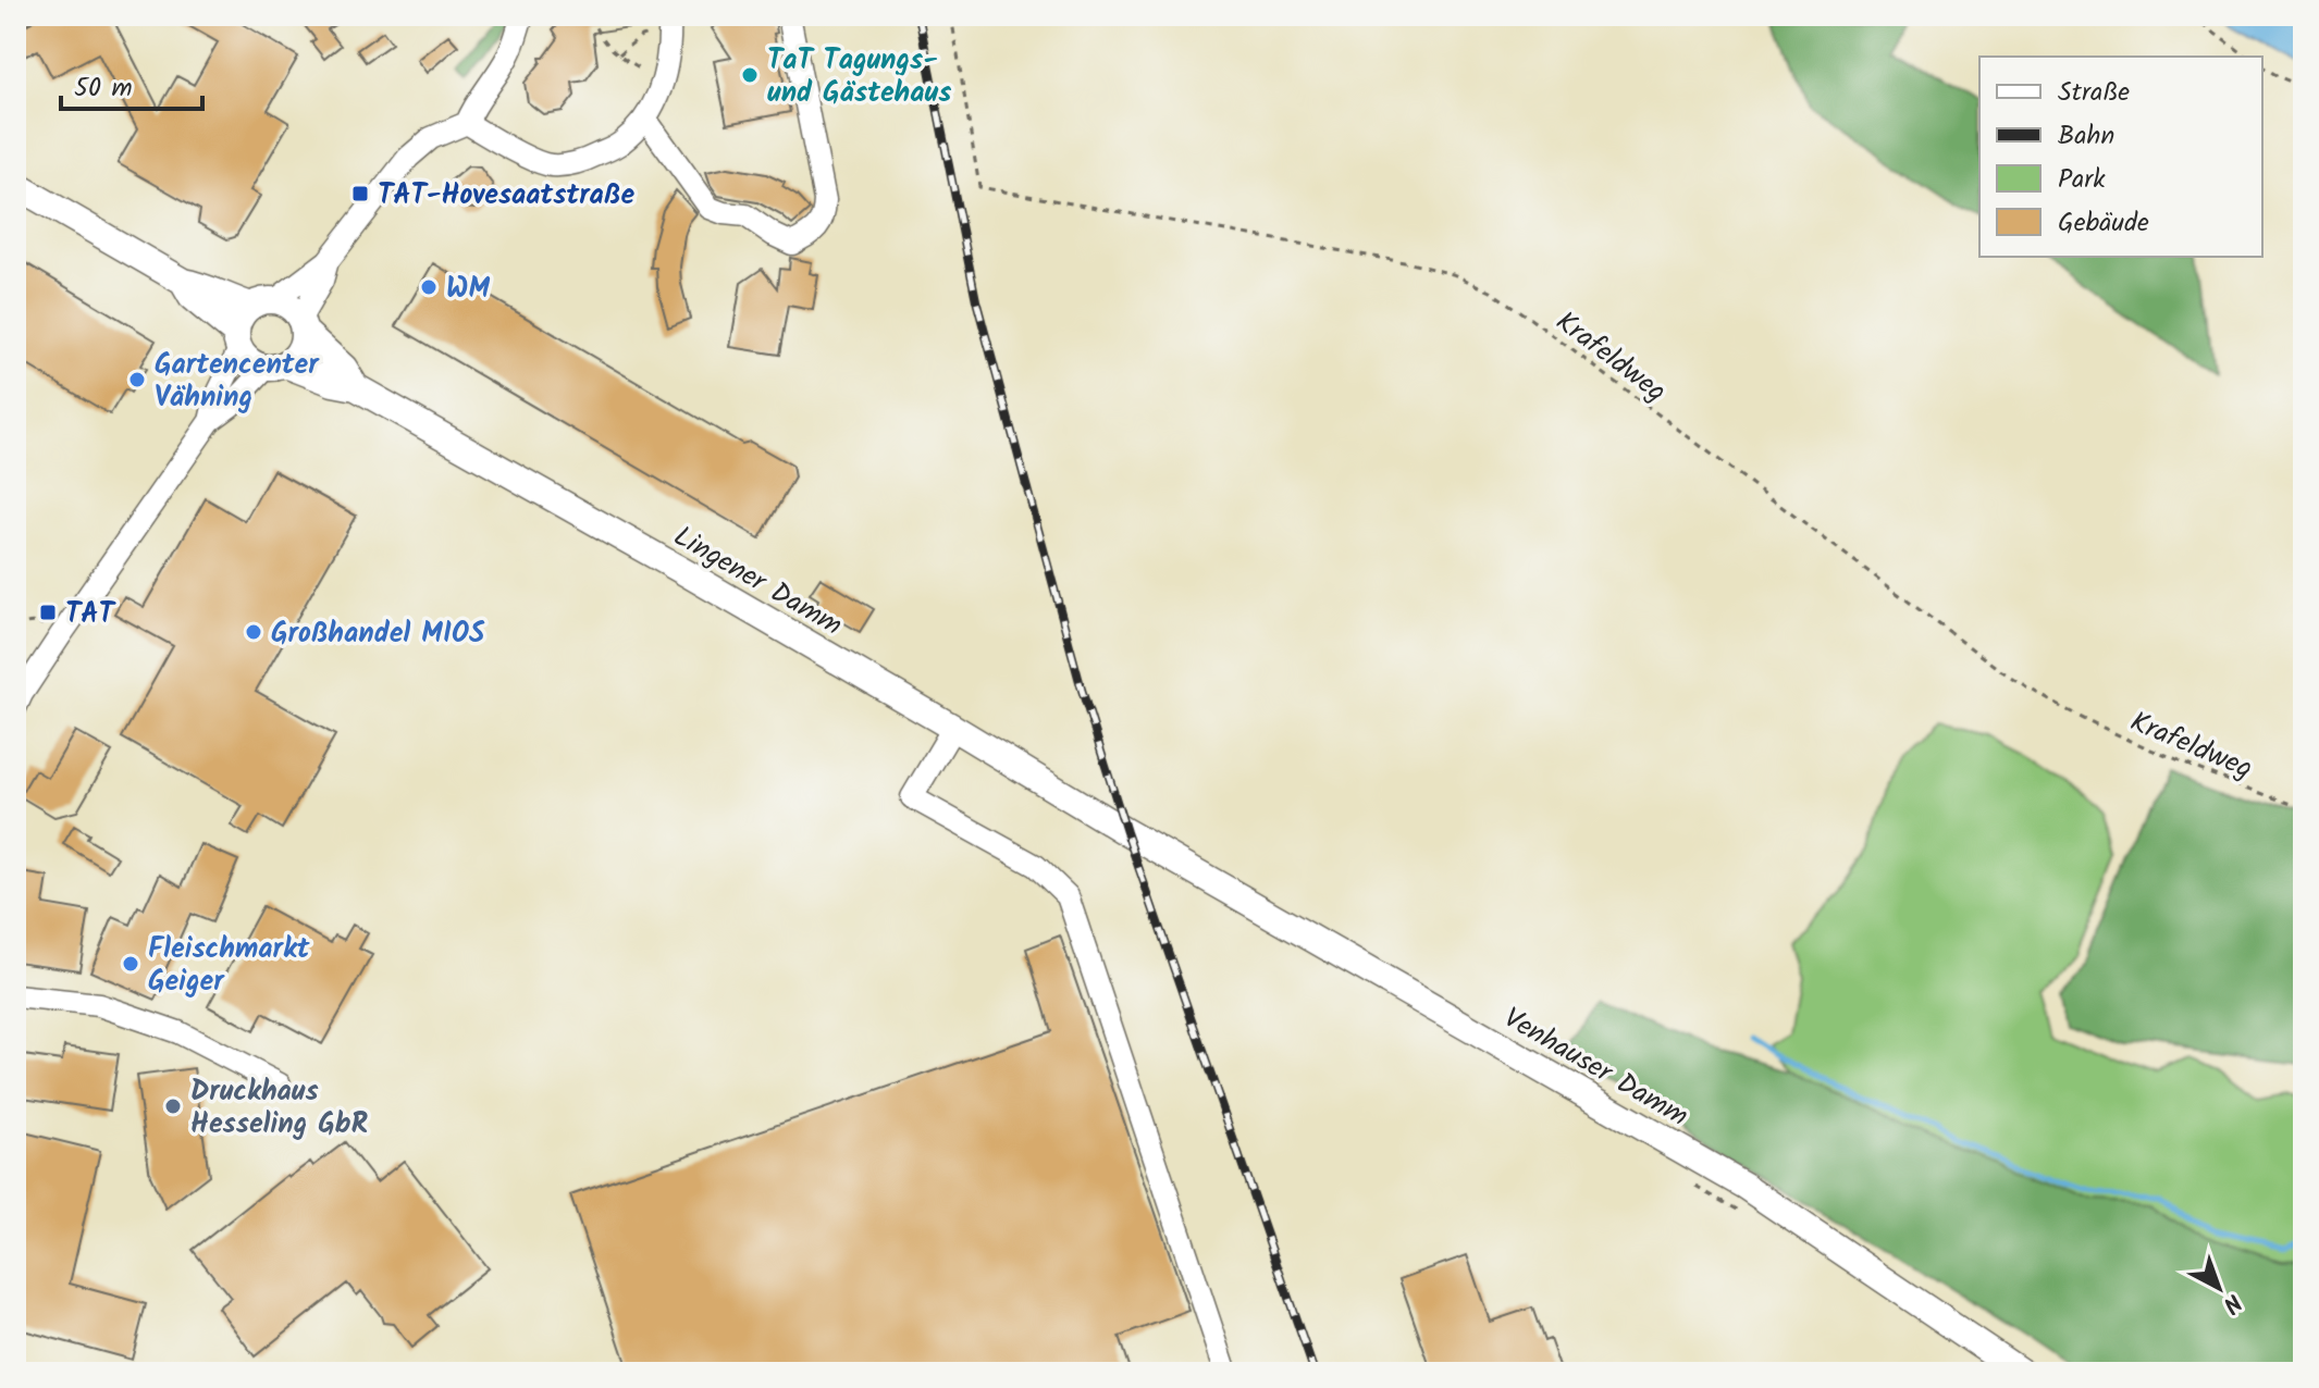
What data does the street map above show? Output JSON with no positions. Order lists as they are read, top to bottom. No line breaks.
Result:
{"streets":{"main road":["Lingener Damm","Venhauser Damm"],"path":["Krafeldweg"]},"crossings":[["Lingener Damm","Venhauser Damm"]],"places":{"other":["TaT Tagungs- und Gästehaus","WM","Gartencenter Vähning","Großhandel MIOS","Fleischmarkt Geiger","Druckhaus Hesseling GbR"],"transit":["TAT-Hovesaatstraße","TAT"]},"legend":["Straße","Bahn","Park","Gebäude"],"scale_bar":"50 m","north":"bottom right"}
